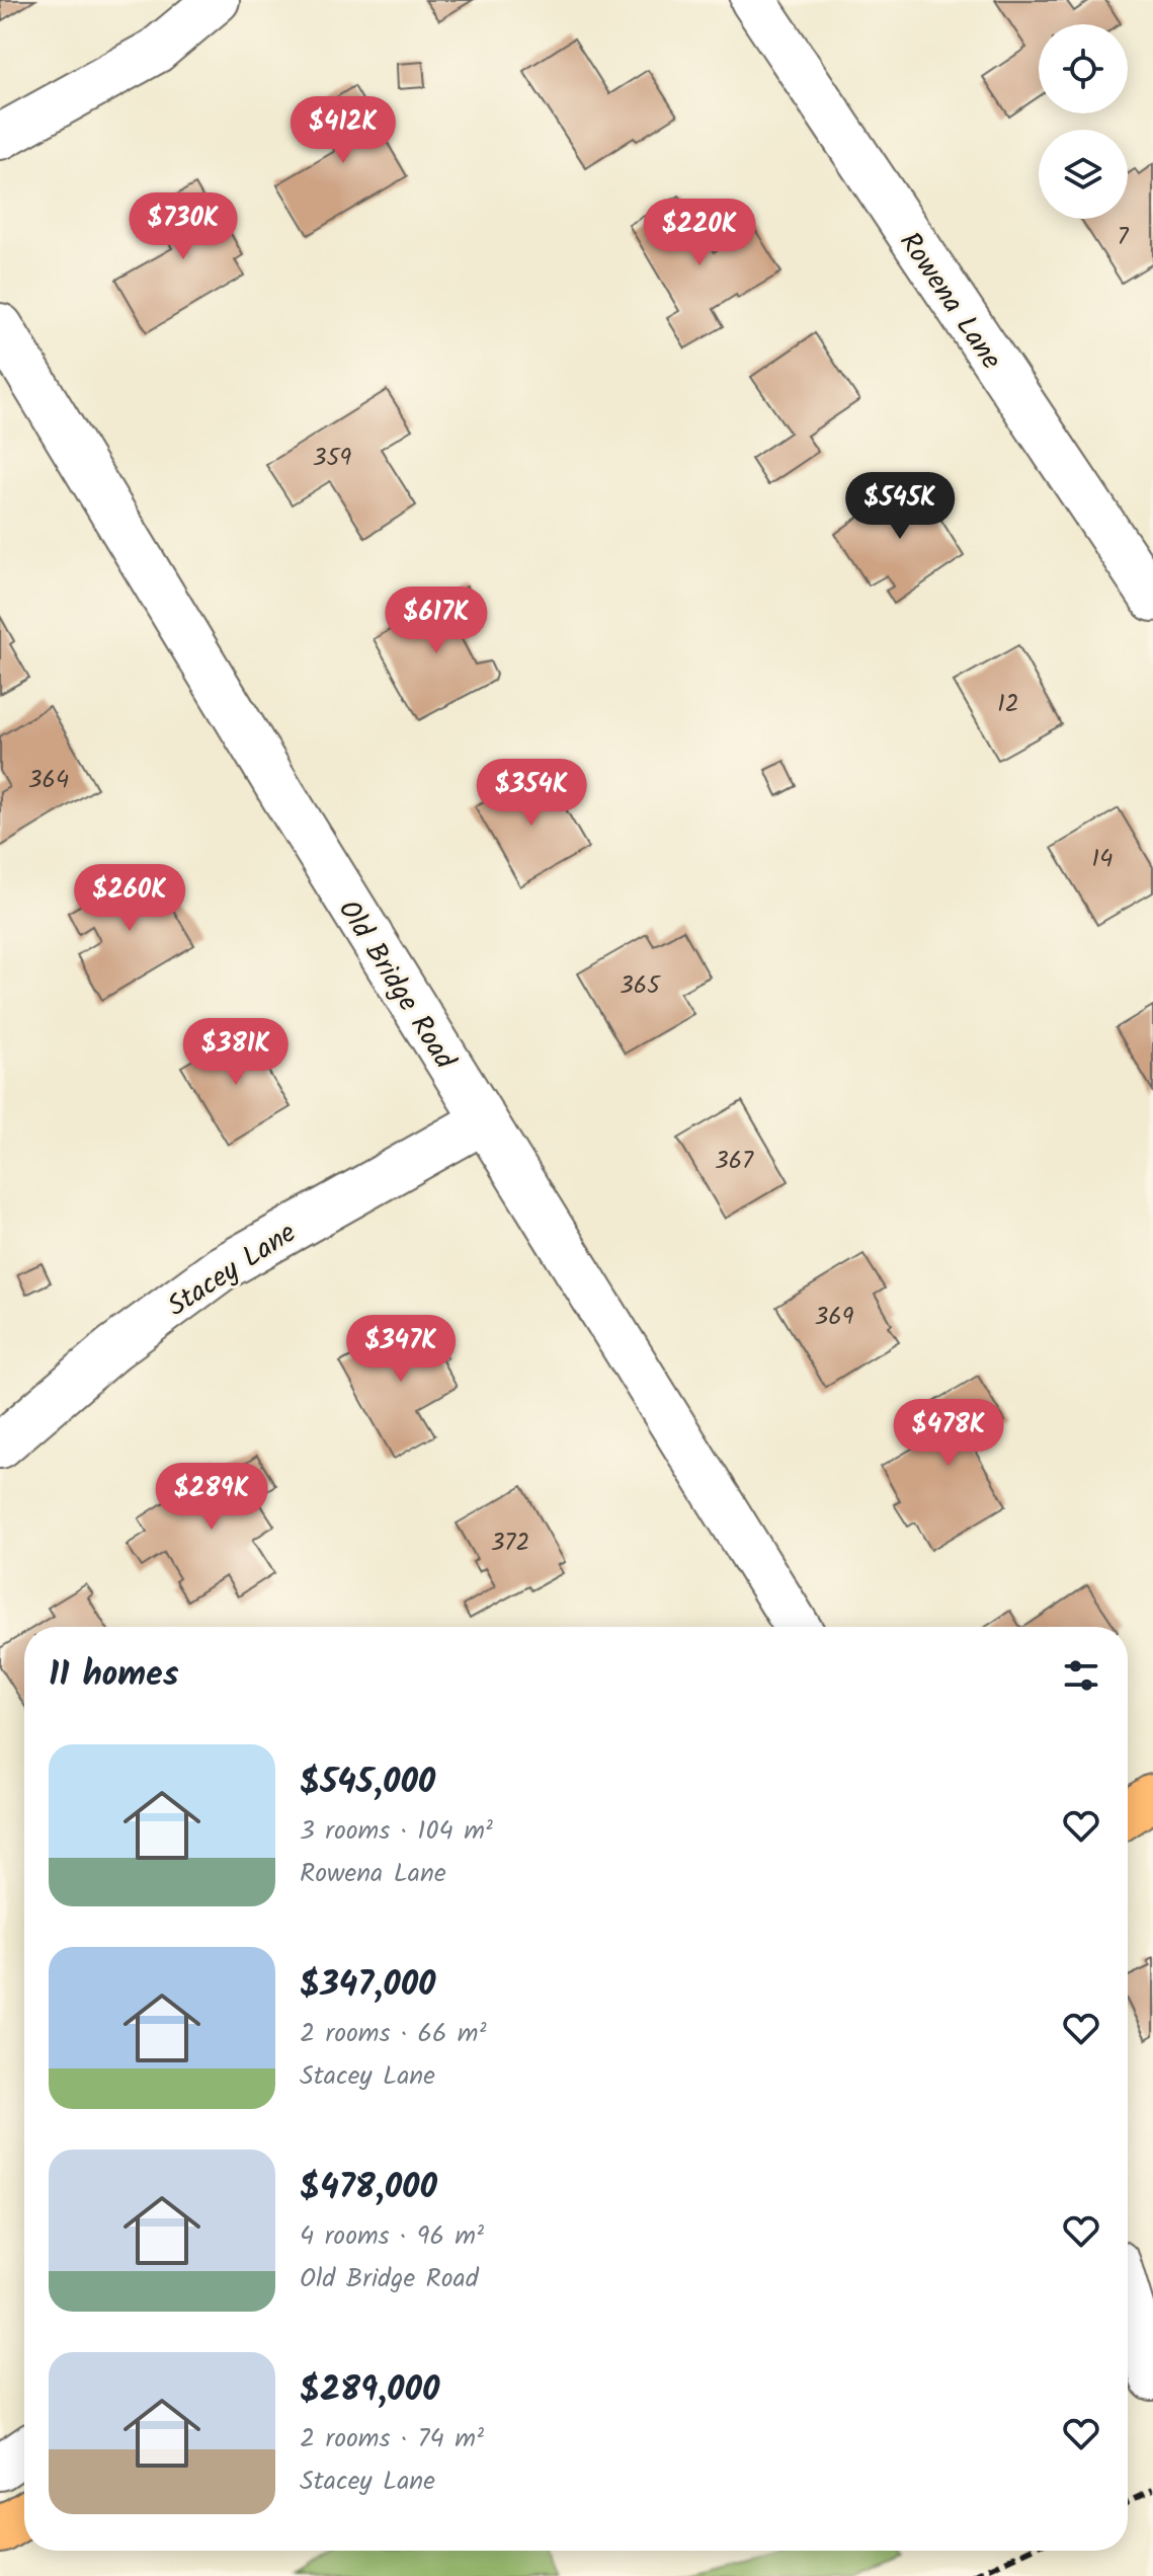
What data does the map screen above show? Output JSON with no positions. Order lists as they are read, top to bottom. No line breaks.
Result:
{"streets":{"street":["Rowena Lane","Old Bridge Road","Stacey Lane"]},"crossings":[["Old Bridge Road","Stacey Lane"]],"house_numbers":["7","359","12","364","14","365","367","369","372"],"page":{"price":["$412K","$730K","$220K","$545K","$617K","$354K","$260K","$381K","$347K","$478K","$289K"],"heading":"11 homes","list":[{"name":"$545,000","note":"3 rooms · 104 m² · Rowena Lane"},{"name":"$347,000","note":"2 rooms · 66 m² · Stacey Lane"},{"name":"$478,000","note":"4 rooms · 96 m² · Old Bridge Road"},{"name":"$289,000","note":"2 rooms · 74 m² · Stacey Lane"}]}}
